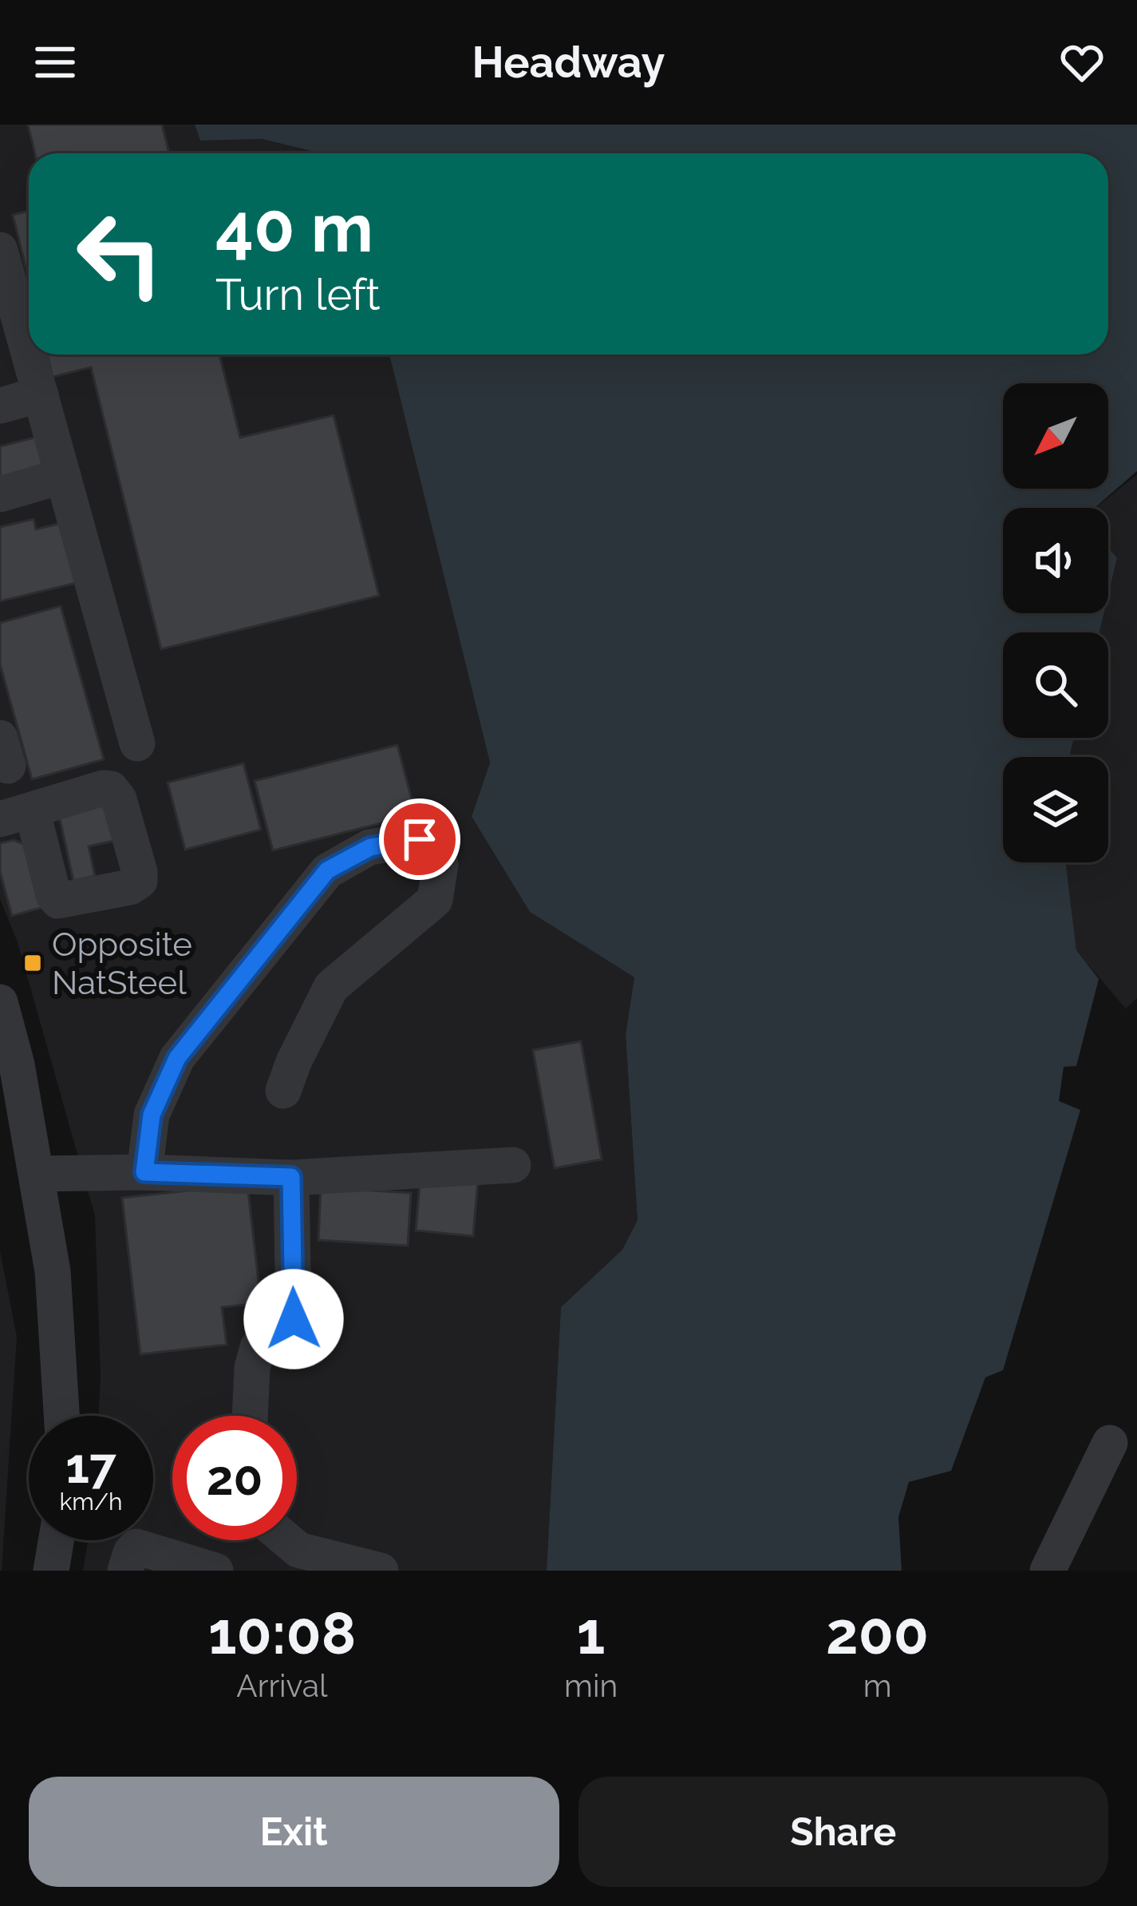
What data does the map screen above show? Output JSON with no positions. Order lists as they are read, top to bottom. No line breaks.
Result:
{"places":{"transit":["Opposite NatSteel"]},"north":"bottom left","page":{"header":"Headway","turn":["40 m","Turn left"],"speed":"17 km/h","limit":"20","eta":["10:08","Arrival","1","min","200","m"],"buttons":["Exit","Share"]}}
